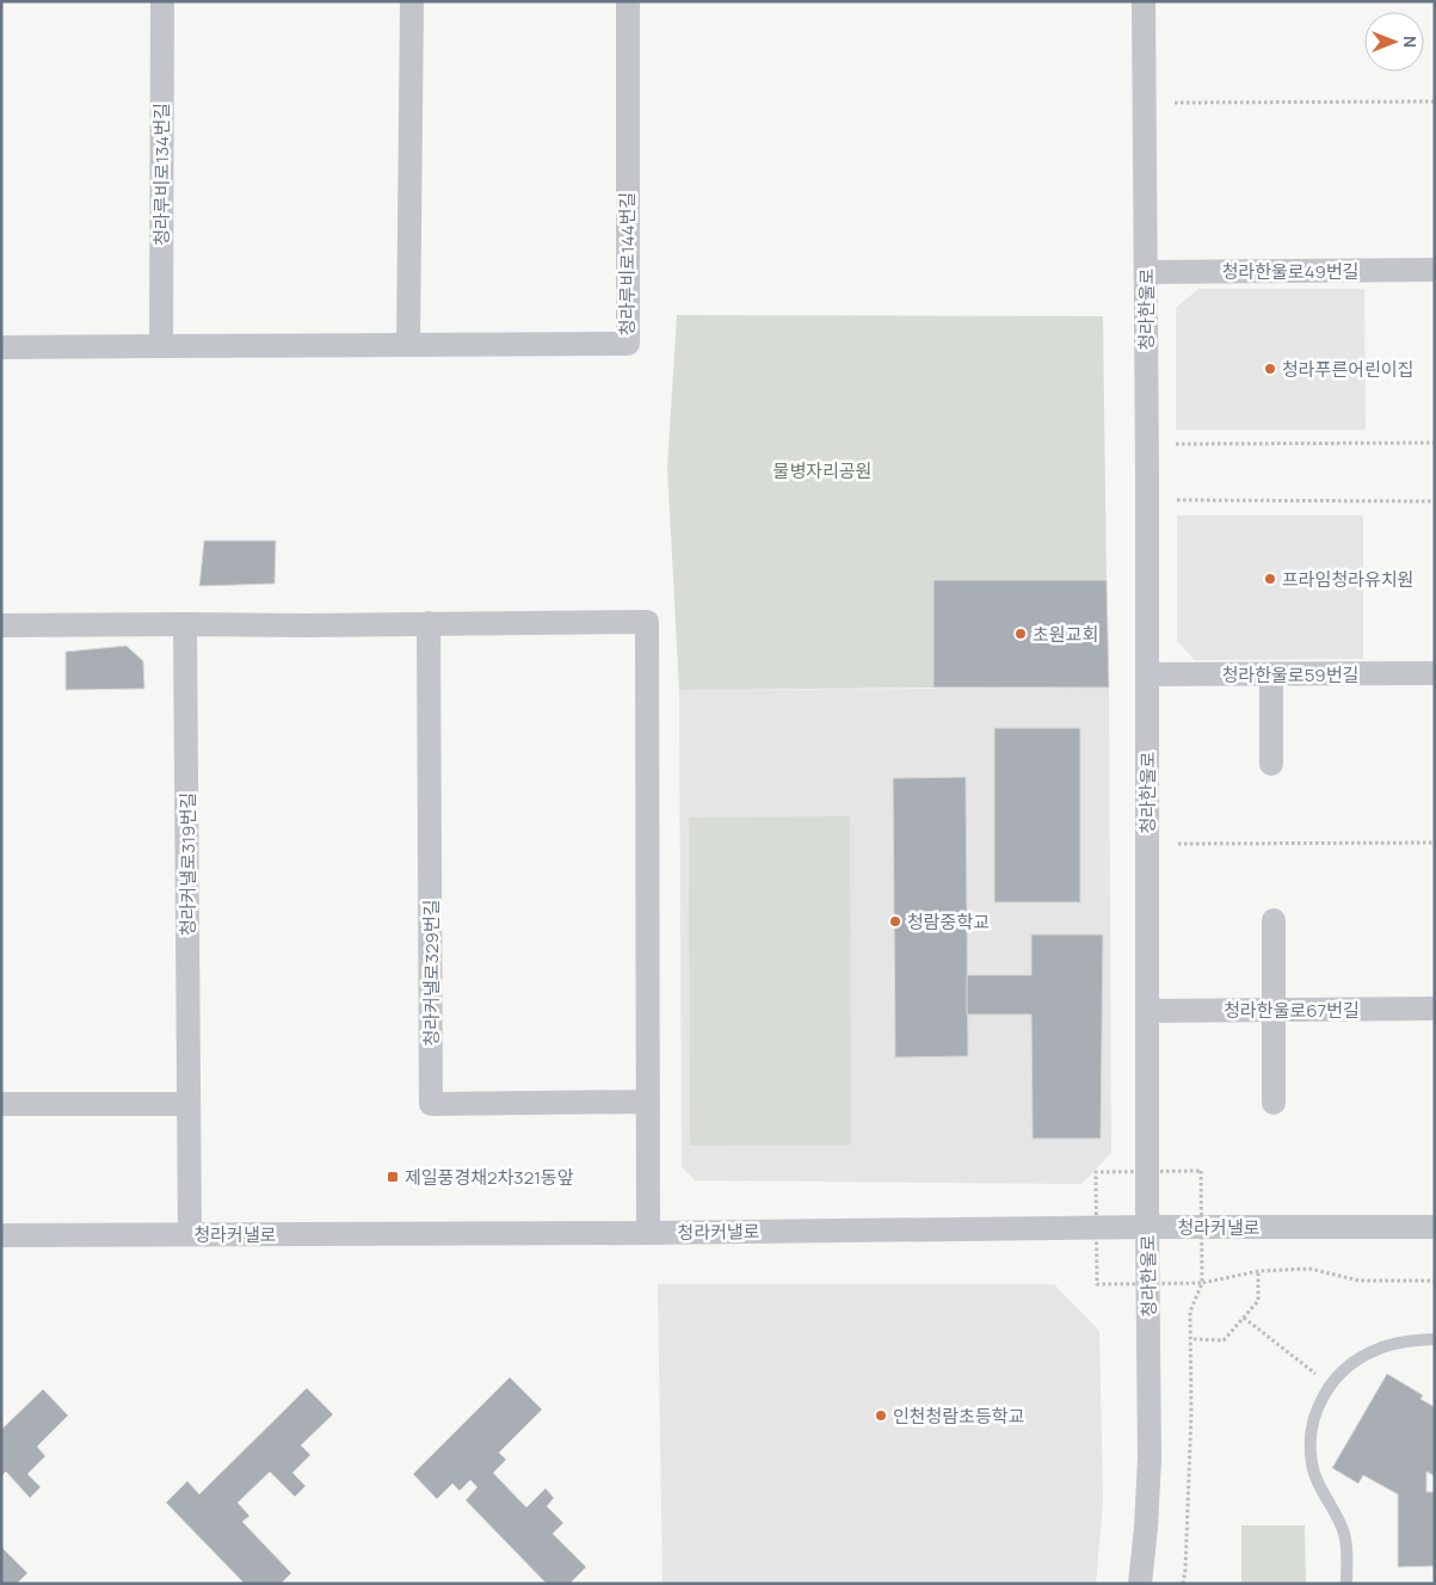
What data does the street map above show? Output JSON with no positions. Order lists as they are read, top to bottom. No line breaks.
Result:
{"streets":{"street":["청라루비로134번길","청라루비로144번길","청라한울로49번길","청라한울로","청라한울로59번길","청라커낼로319번길","청라커낼로329번길","청라한울로67번길","청라커낼로"]},"crossings":[["청라루비로134번길","청라루비로144번길"],["청라한울로49번길","청라한울로"],["청라한울로","청라한울로59번길"],["청라한울로","청라한울로67번길"],["청라한울로","청라커낼로"],["청라커낼로319번길","청라커낼로"]],"parks":["물병자리공원"],"places":{"other":["청라푸른어린이집","프라임청라유치원","초원교회","청람중학교","인천청람초등학교"],"transit":["제일풍경채2차321동앞"]},"north":"right"}
